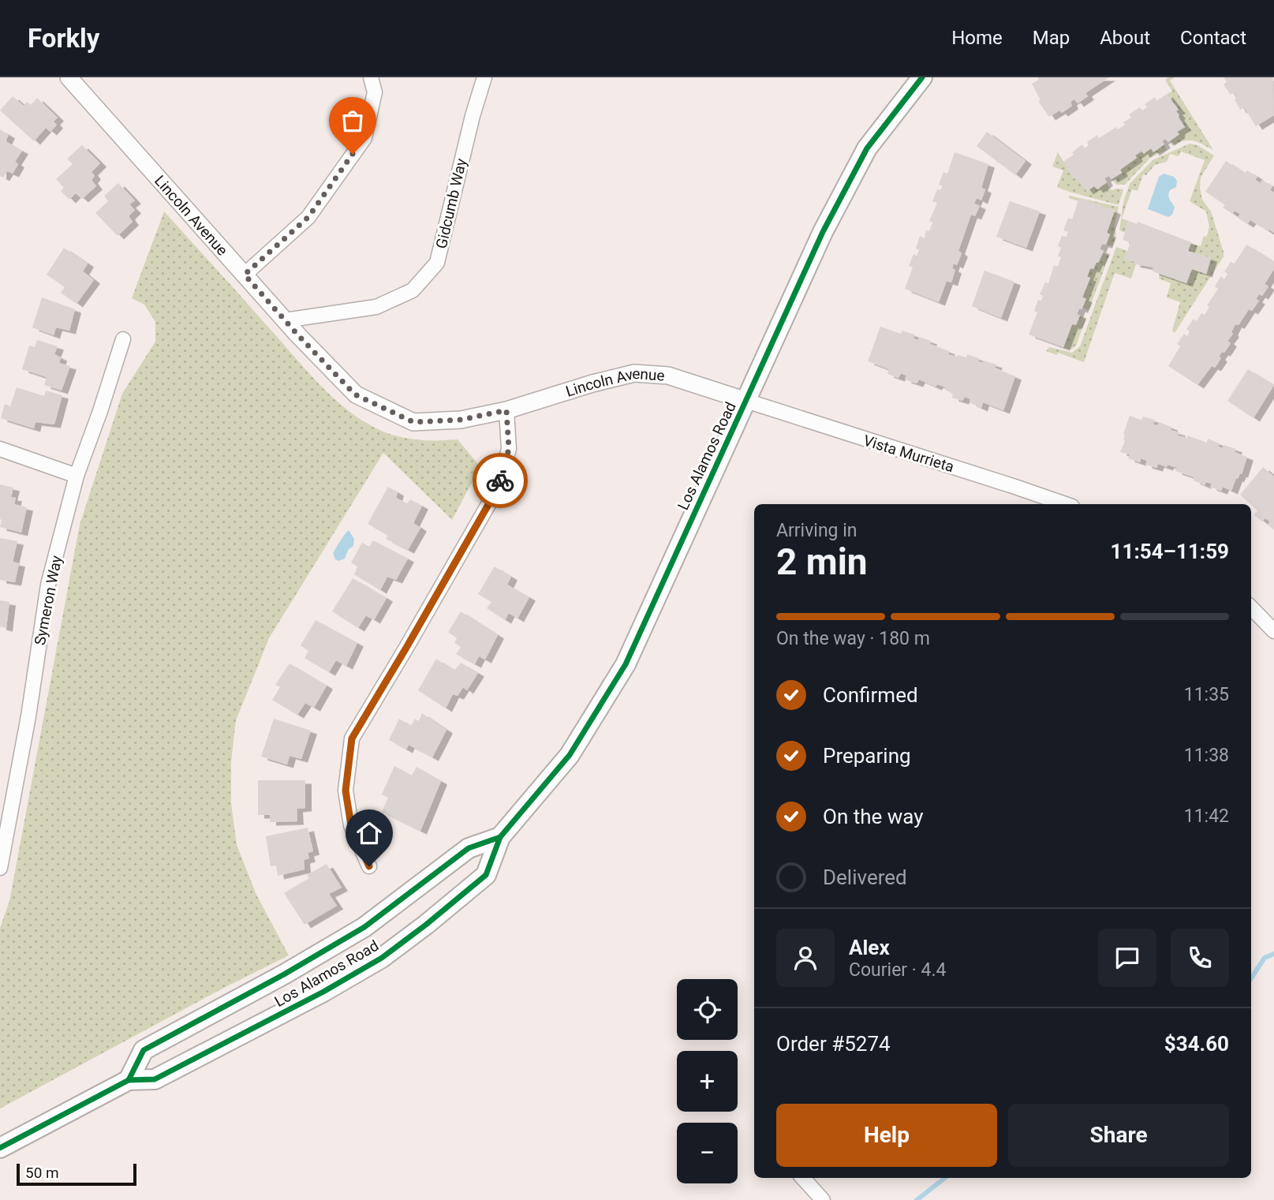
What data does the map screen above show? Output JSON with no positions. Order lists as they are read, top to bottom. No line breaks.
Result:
{"streets":{"main road":["Los Alamos Road"],"street":["Gidcumb Way","Lincoln Avenue","Vista Murrieta","Symeron Way"]},"crossings":[["Gidcumb Way","Lincoln Avenue"],["Lincoln Avenue","Vista Murrieta"],["Lincoln Avenue","Los Alamos Road"],["Vista Murrieta","Los Alamos Road"]],"scale_bar":"50 m","page":{"header":"Forkly","nav":["Home","Map","About","Contact"],"heading":["2 min","Arriving in","11:54–11:59"],"panel":["Alex","Courier · 4.4","Order #5274","$34.60"],"bar":"On the way · 180 m","list":[["Confirmed","11:35"],["Preparing","11:38"],["On the way","11:42"],"Delivered"],"map_buttons":["+","−"],"buttons":["Help","Share"],"scale":"50 m"}}
